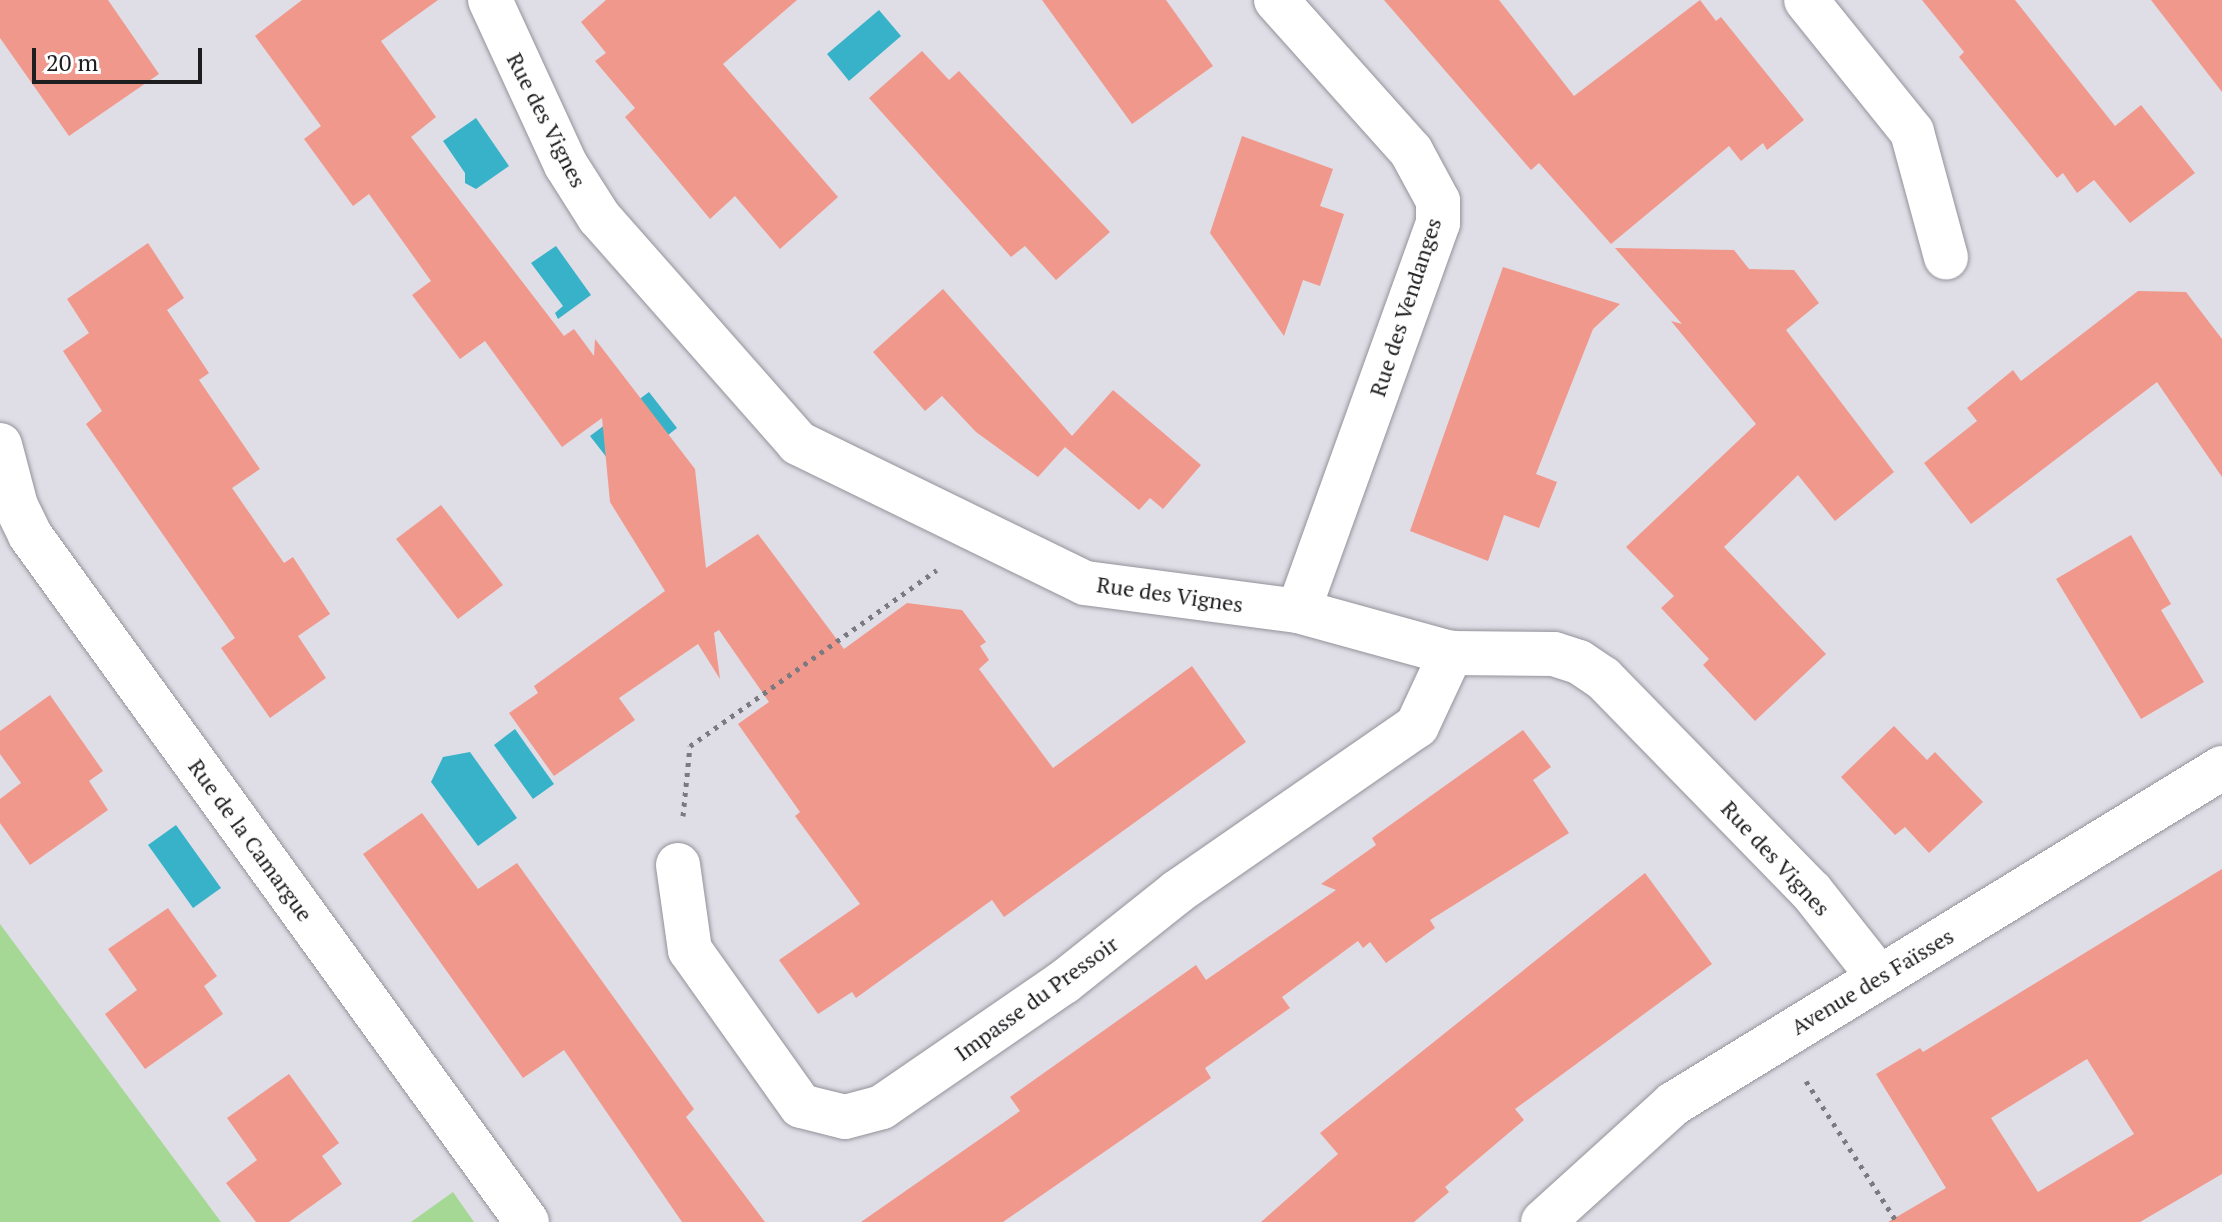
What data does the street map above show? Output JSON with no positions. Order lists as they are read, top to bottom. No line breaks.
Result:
{"streets":{"street":["Rue des Vignes","Rue des Vendanges","Rue de la Camargue","Avenue des Faïsses","Impasse du Pressoir"]},"crossings":[["Rue des Vignes","Rue des Vendanges"],["Rue des Vignes","Avenue des Faïsses"],["Rue des Vignes","Impasse du Pressoir"]],"scale_bar":"20 m"}
